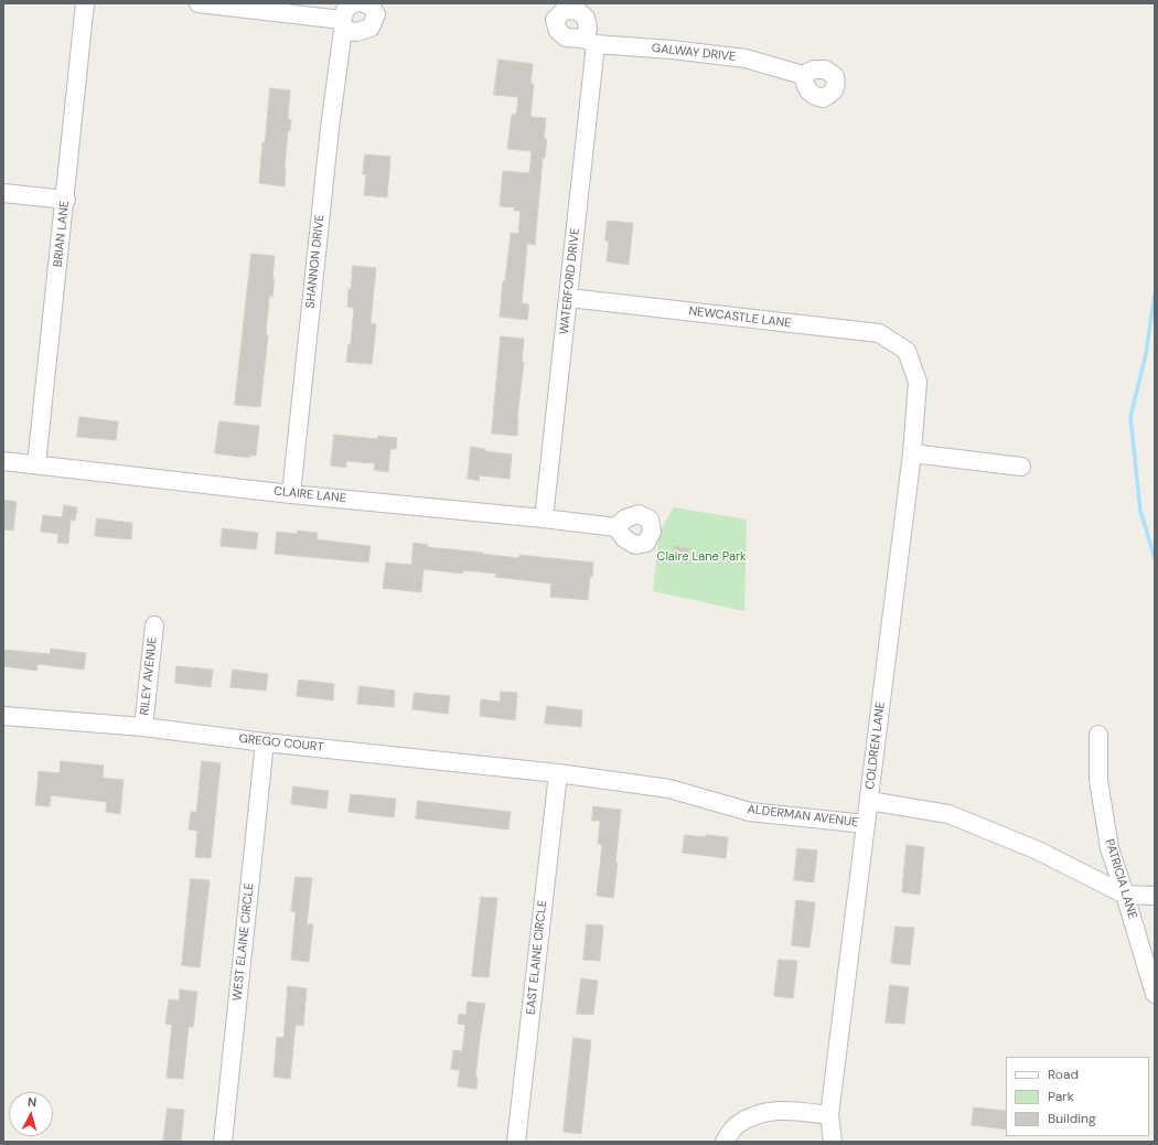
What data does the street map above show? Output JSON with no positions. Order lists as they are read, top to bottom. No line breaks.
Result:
{"streets":{"street":["GALWAY DRIVE","BRIAN LANE","SHANNON DRIVE","WATERFORD DRIVE","NEWCASTLE LANE","CLAIRE LANE","RILEY AVENUE","GREGO COURT","COLDREN LANE","ALDERMAN AVENUE","PATRICIA LANE","WEST ELAINE CIRCLE","EAST ELAINE CIRCLE"]},"crossings":[["GALWAY DRIVE","WATERFORD DRIVE"],["BRIAN LANE","CLAIRE LANE"],["SHANNON DRIVE","CLAIRE LANE"],["WATERFORD DRIVE","NEWCASTLE LANE"],["WATERFORD DRIVE","CLAIRE LANE"],["NEWCASTLE LANE","COLDREN LANE"],["RILEY AVENUE","GREGO COURT"],["GREGO COURT","ALDERMAN AVENUE"],["GREGO COURT","WEST ELAINE CIRCLE"],["GREGO COURT","EAST ELAINE CIRCLE"],["COLDREN LANE","ALDERMAN AVENUE"],["ALDERMAN AVENUE","PATRICIA LANE"],["ALDERMAN AVENUE","EAST ELAINE CIRCLE"]],"parks":["Claire Lane Park"],"legend":["Road","Park","Building"],"north":"top"}
